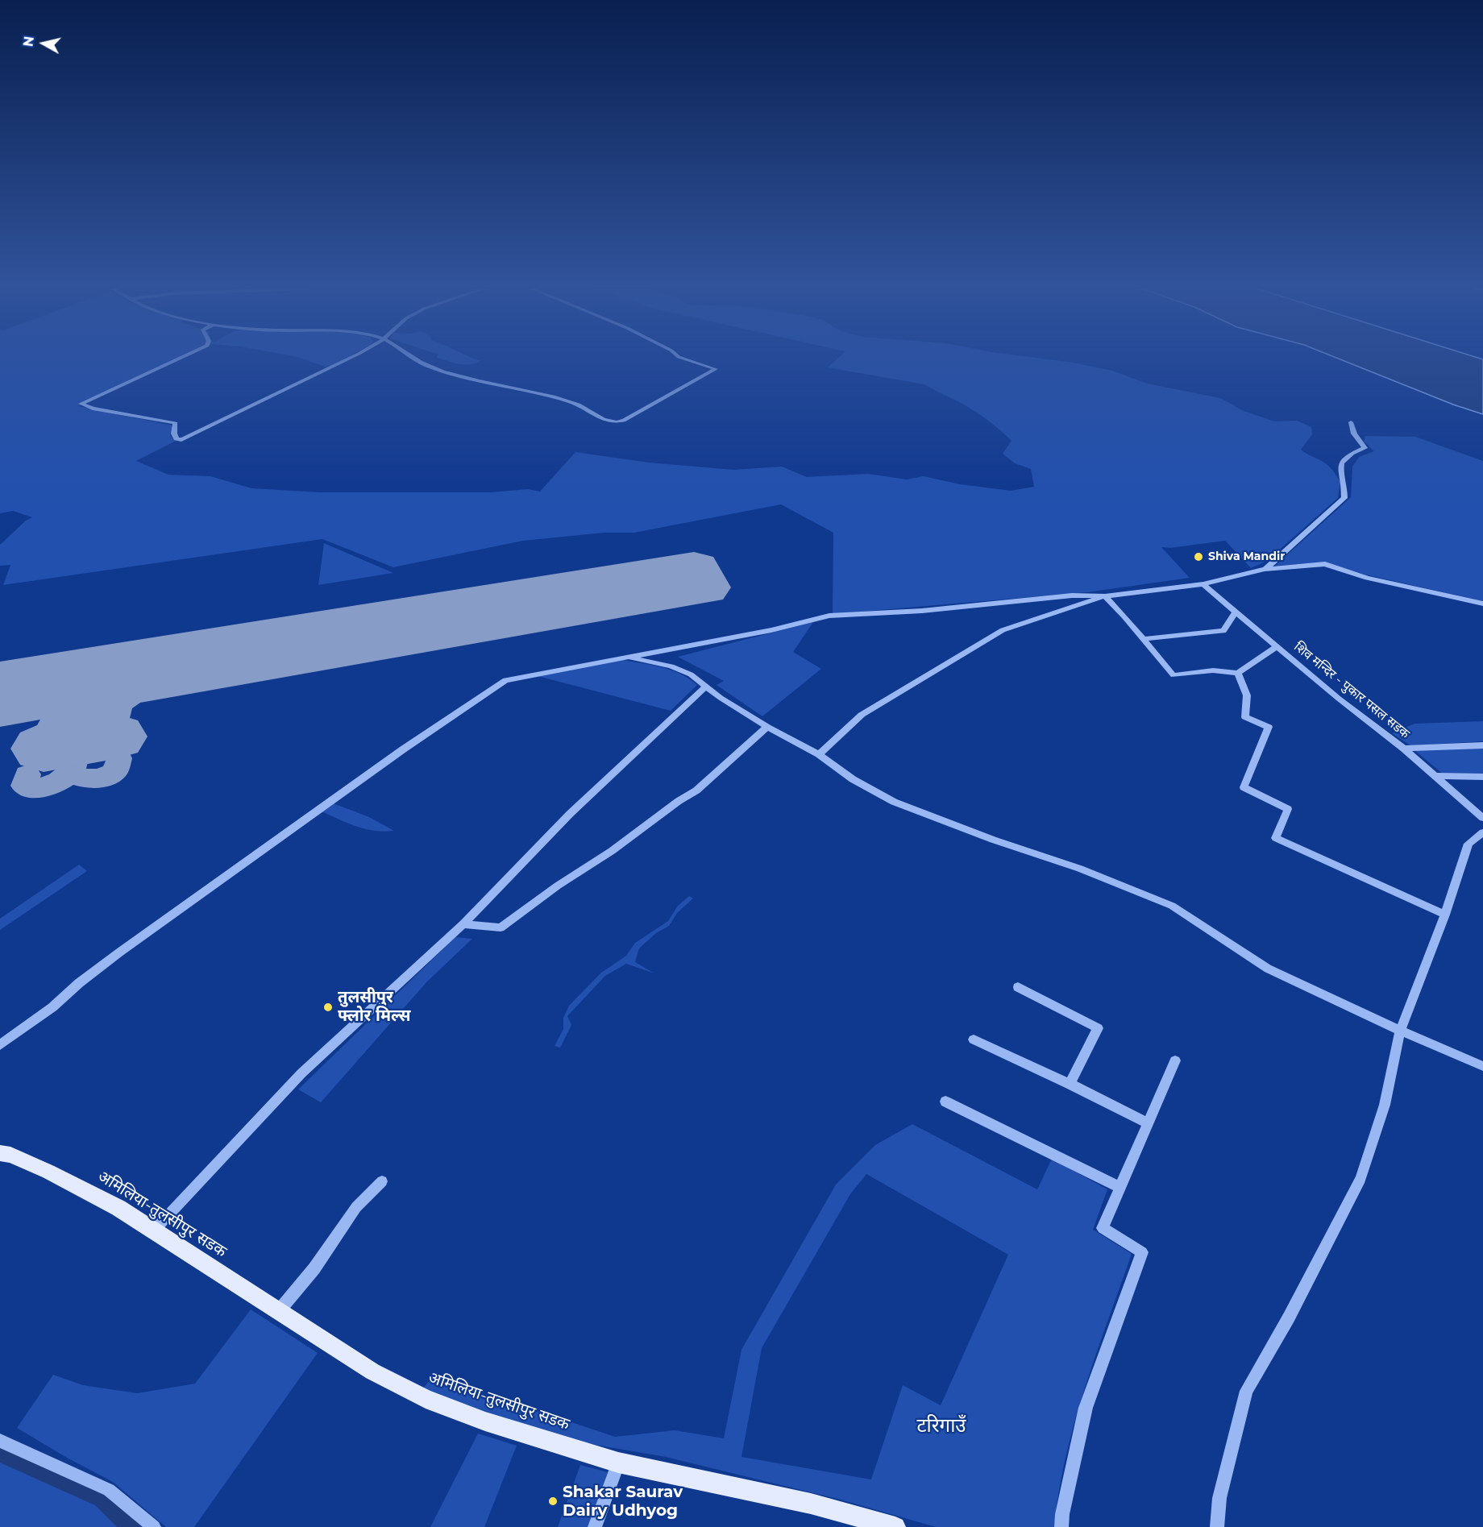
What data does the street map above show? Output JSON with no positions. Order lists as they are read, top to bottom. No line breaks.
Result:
{"streets":{"main road":["अमिलिया-तुलसीपुर सडक"],"street":["शिव मन्दिर - पुकार पसल सडक"]},"districts":["टरिगाउँ"],"places":["Shiva Mandir","तुलसीपुर फ्लोर मिल्स","Shakar Saurav Dairy Udhyog"],"north":"left"}
